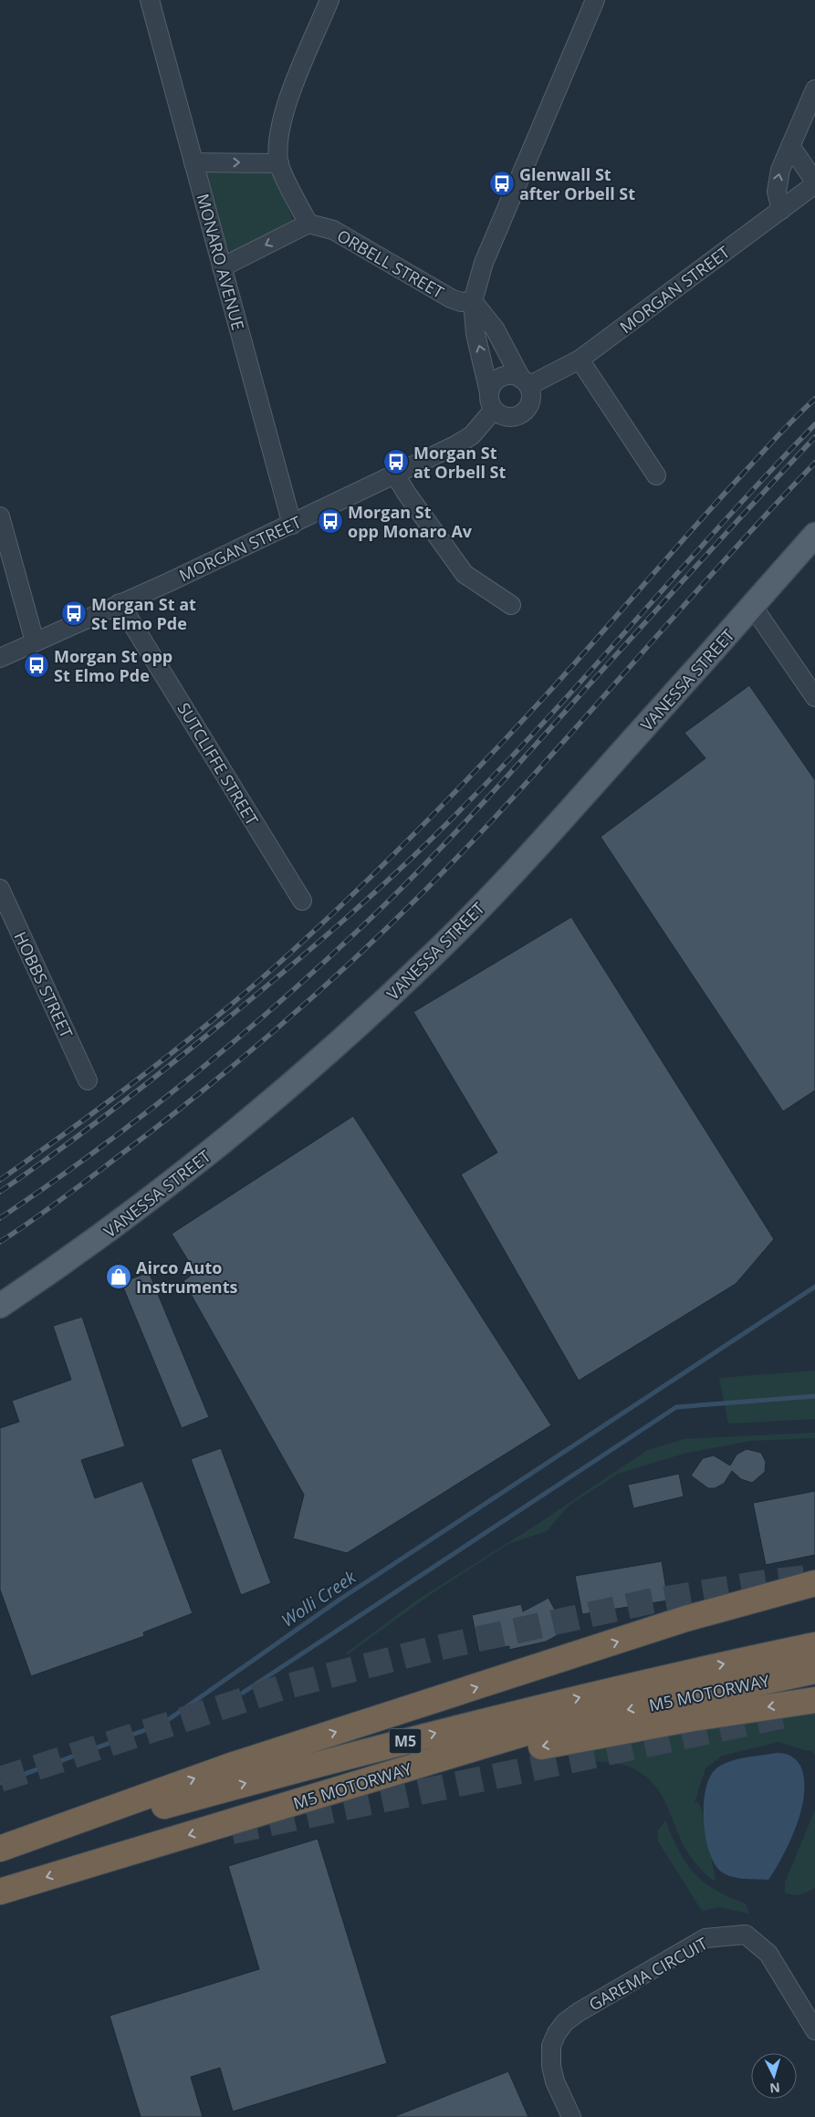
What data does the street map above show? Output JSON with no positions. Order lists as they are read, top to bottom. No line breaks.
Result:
{"streets":{"highway":["M5 MOTORWAY","M5"],"main road":["VANESSA STREET"],"street":["MONARO AVENUE","ORBELL STREET","MORGAN STREET","SUTCLIFFE STREET","HOBBS STREET","GAREMA CIRCUIT"]},"crossings":[["MONARO AVENUE","MORGAN STREET"],["MORGAN STREET","SUTCLIFFE STREET"]],"water":["Wolli Creek"],"places":{"bus stop":["Glenwall St after Orbell St","Morgan St at Orbell St","Morgan St opp Monaro Av","Morgan St at St Elmo Pde","Morgan St opp St Elmo Pde"],"shop":["Airco Auto Instruments"]},"north":"bottom"}
